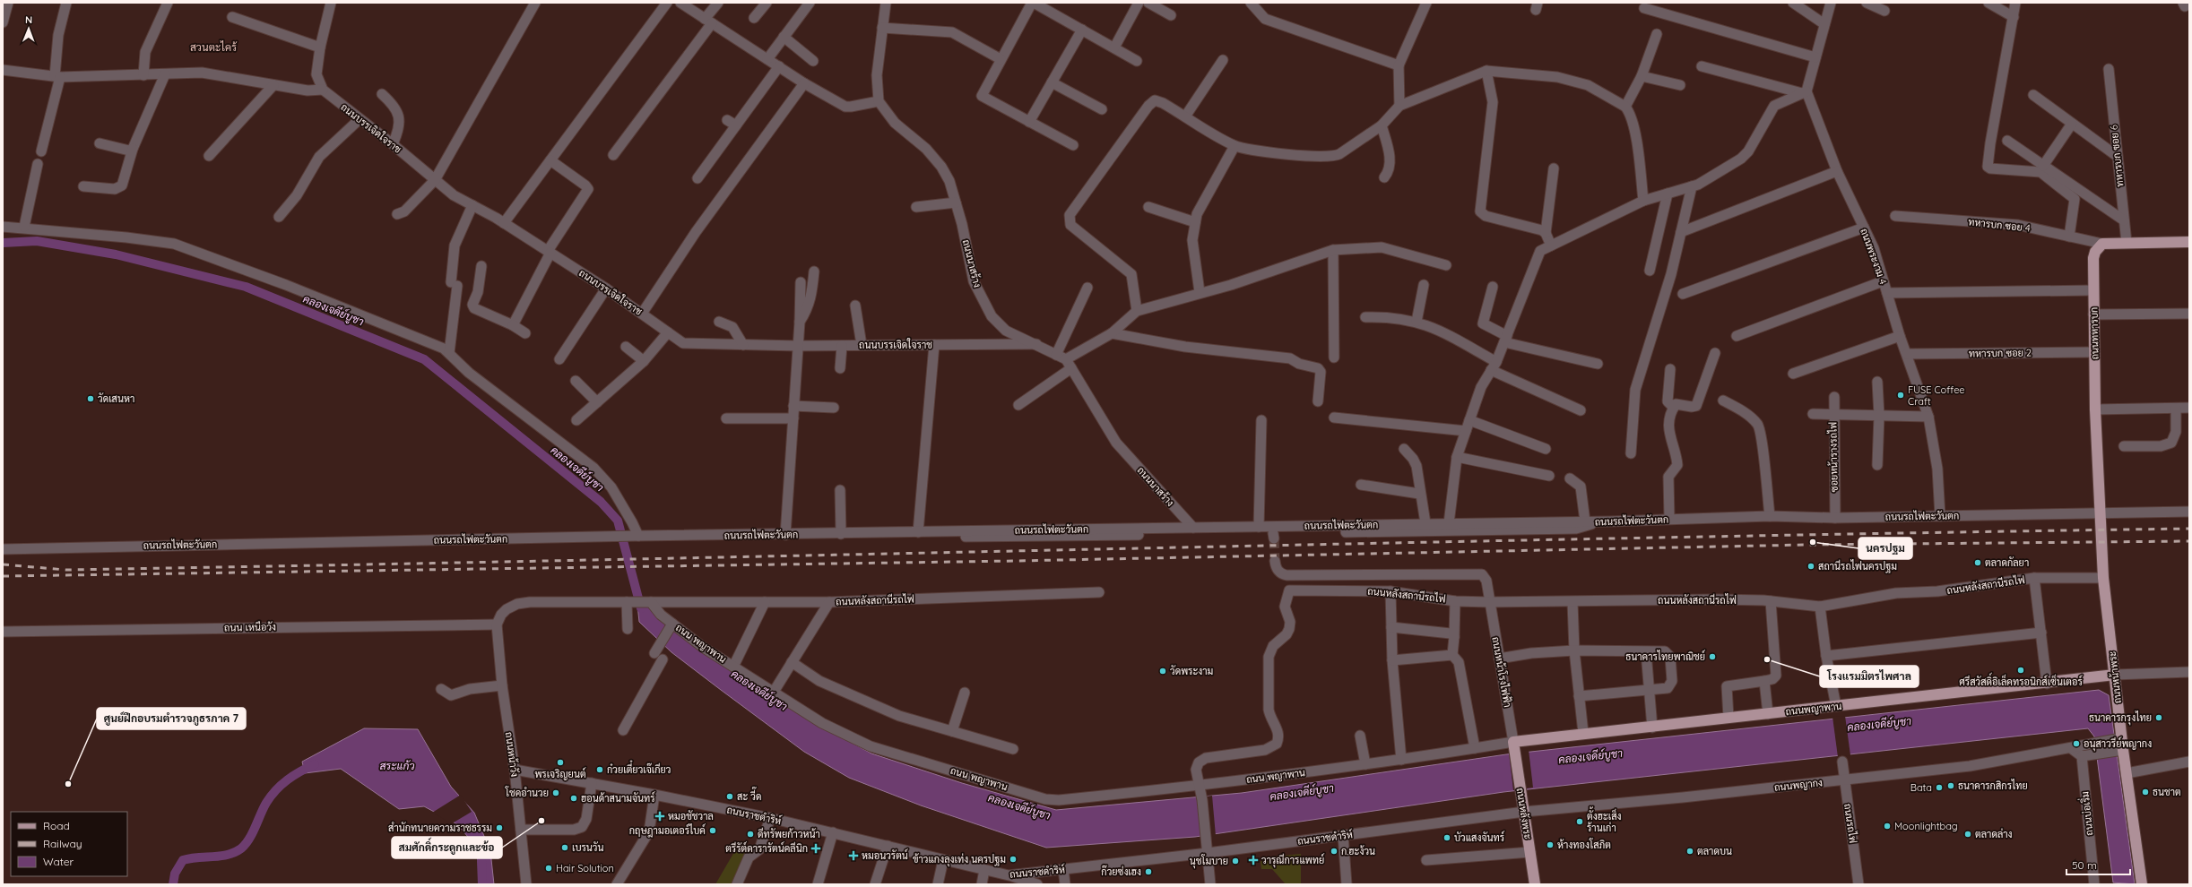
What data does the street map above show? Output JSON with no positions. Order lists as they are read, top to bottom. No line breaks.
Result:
{"streets":{"main road":["ถนนทหารบก","ถนนหน้าพระ","ถนนพญาพาน","ถนนหลังพระ"],"street":["ถนนบรรเจิดใจราช","ทหารบก ซอย 6","ทหารบก ซอย 4","ถนนพระงาม 4","ถนนนาสร้าง","ทหารบก ซอย 2","ซอยหน้ารางรถไฟ","ถนนรถไฟตะวันตก","ถนนหลังสถานีรถไฟ","ถนน เหนือวัง","ถนน พญาพาน","ถนนหน้าโรงไฟฟ้า","ถนนหน้าวัง","ถนนพญากง","ถนนบ่อเริ่ม","ถนนราชดำริห์","ถนนรถไฟ"]},"crossings":[["ถนนบรรเจิดใจราช","ถนนนาสร้าง"],["ทหารบก ซอย 4","ถนนทหารบก"],["ถนนพระงาม 4","ทหารบก ซอย 2"],["ถนนพระงาม 4","ถนนรถไฟตะวันตก"],["ถนนนาสร้าง","ถนนรถไฟตะวันตก"],["ถนนทหารบก","ทหารบก ซอย 2"],["ถนนทหารบก","ถนนรถไฟตะวันตก"],["ถนนทหารบก","ถนนหน้าพระ"],["ซอยหน้ารางรถไฟ","ถนนรถไฟตะวันตก"],["ถนนรถไฟตะวันตก","ถนนหน้าพระ"],["ถนนหลังสถานีรถไฟ","ถนน พญาพาน"],["ถนนหลังสถานีรถไฟ","ถนนหน้าโรงไฟฟ้า"],["ถนนหลังสถานีรถไฟ","ถนนหน้าพระ"],["ถนน เหนือวัง","ถนนหน้าวัง"],["ถนน พญาพาน","ถนนหน้าโรงไฟฟ้า"],["ถนน พญาพาน","ถนนพญาพาน"],["ถนน พญาพาน","ถนนหลังพระ"],["ถนนหน้าโรงไฟฟ้า","ถนนพญาพาน"],["ถนนหน้าโรงไฟฟ้า","ถนนหลังพระ"],["ถนนหน้าพระ","ถนนพญาพาน"],["ถนนหน้าพระ","ถนนพญากง"],["ถนนพญาพาน","ถนนหลังพระ"],["ถนนหน้าวัง","ถนนราชดำริห์"],["ถนนพญากง","ถนนหลังพระ"],["ถนนพญากง","ถนนราชดำริห์"],["ถนนพญากง","ถนนรถไฟ"],["ถนนหลังพระ","ถนนราชดำริห์"]],"districts":["สวนตะไคร้"],"water":["คลองเจดีย์บูชา","สระแก้ว"],"places":{"other":["FUSE Coffee Craft","วัดเสนหา","นครปฐม","ตลาดกัลยา","สถานีรถไฟนครปฐม","ธนาคารไทยพาณิชย์","โรงแรมมิตรไพศาล","ศรีสวัสดิ์อิเล็คทรอนิกส์เซ็นเตอร์","วัดพระงาม","ธนาคารกรุงไทย","อนุสาวรีย์พญากง","พรเจริญยนต์","ก๋วยเตี๋ยวเจ๊เกียว","ศูนย์ฝึกอบรมตำรวจภูธรภาค 7","ธนาคารกสิกรไทย","Bata","ธนชาต","โชคอำนวย","สะ วี๊ด","ฮอนด้าสนามจันทร์","สมศักดิ์กระดูกและข้อ","ตั้งฮะเส็ง ร้านเก่า","Moonlightbag","สำนักทนายความราชธรรม","กฤษฎามอเตอร์ไบค์","ดีทรัพยก้าวหน้า","ตลาดล่าง","บัวแสงจันทร์","ห้างทองโสภิต","เบรนวัน","ก.ฮะง้วน","ตลาดบน","ข้าวแกงลุงเท่ง นครปฐม","นุชโมบาย","Hair Solution","ก๊วยซ่งเฮง"],"health":["หมอชัชวาล","ตรีรัต์ดารารัตน์คลีนิก","หมอนวรัตน์","วารุณีการแพทย์"]},"legend":["Road","Railway","Water"],"scale_bar":"50 m","north":"top"}
